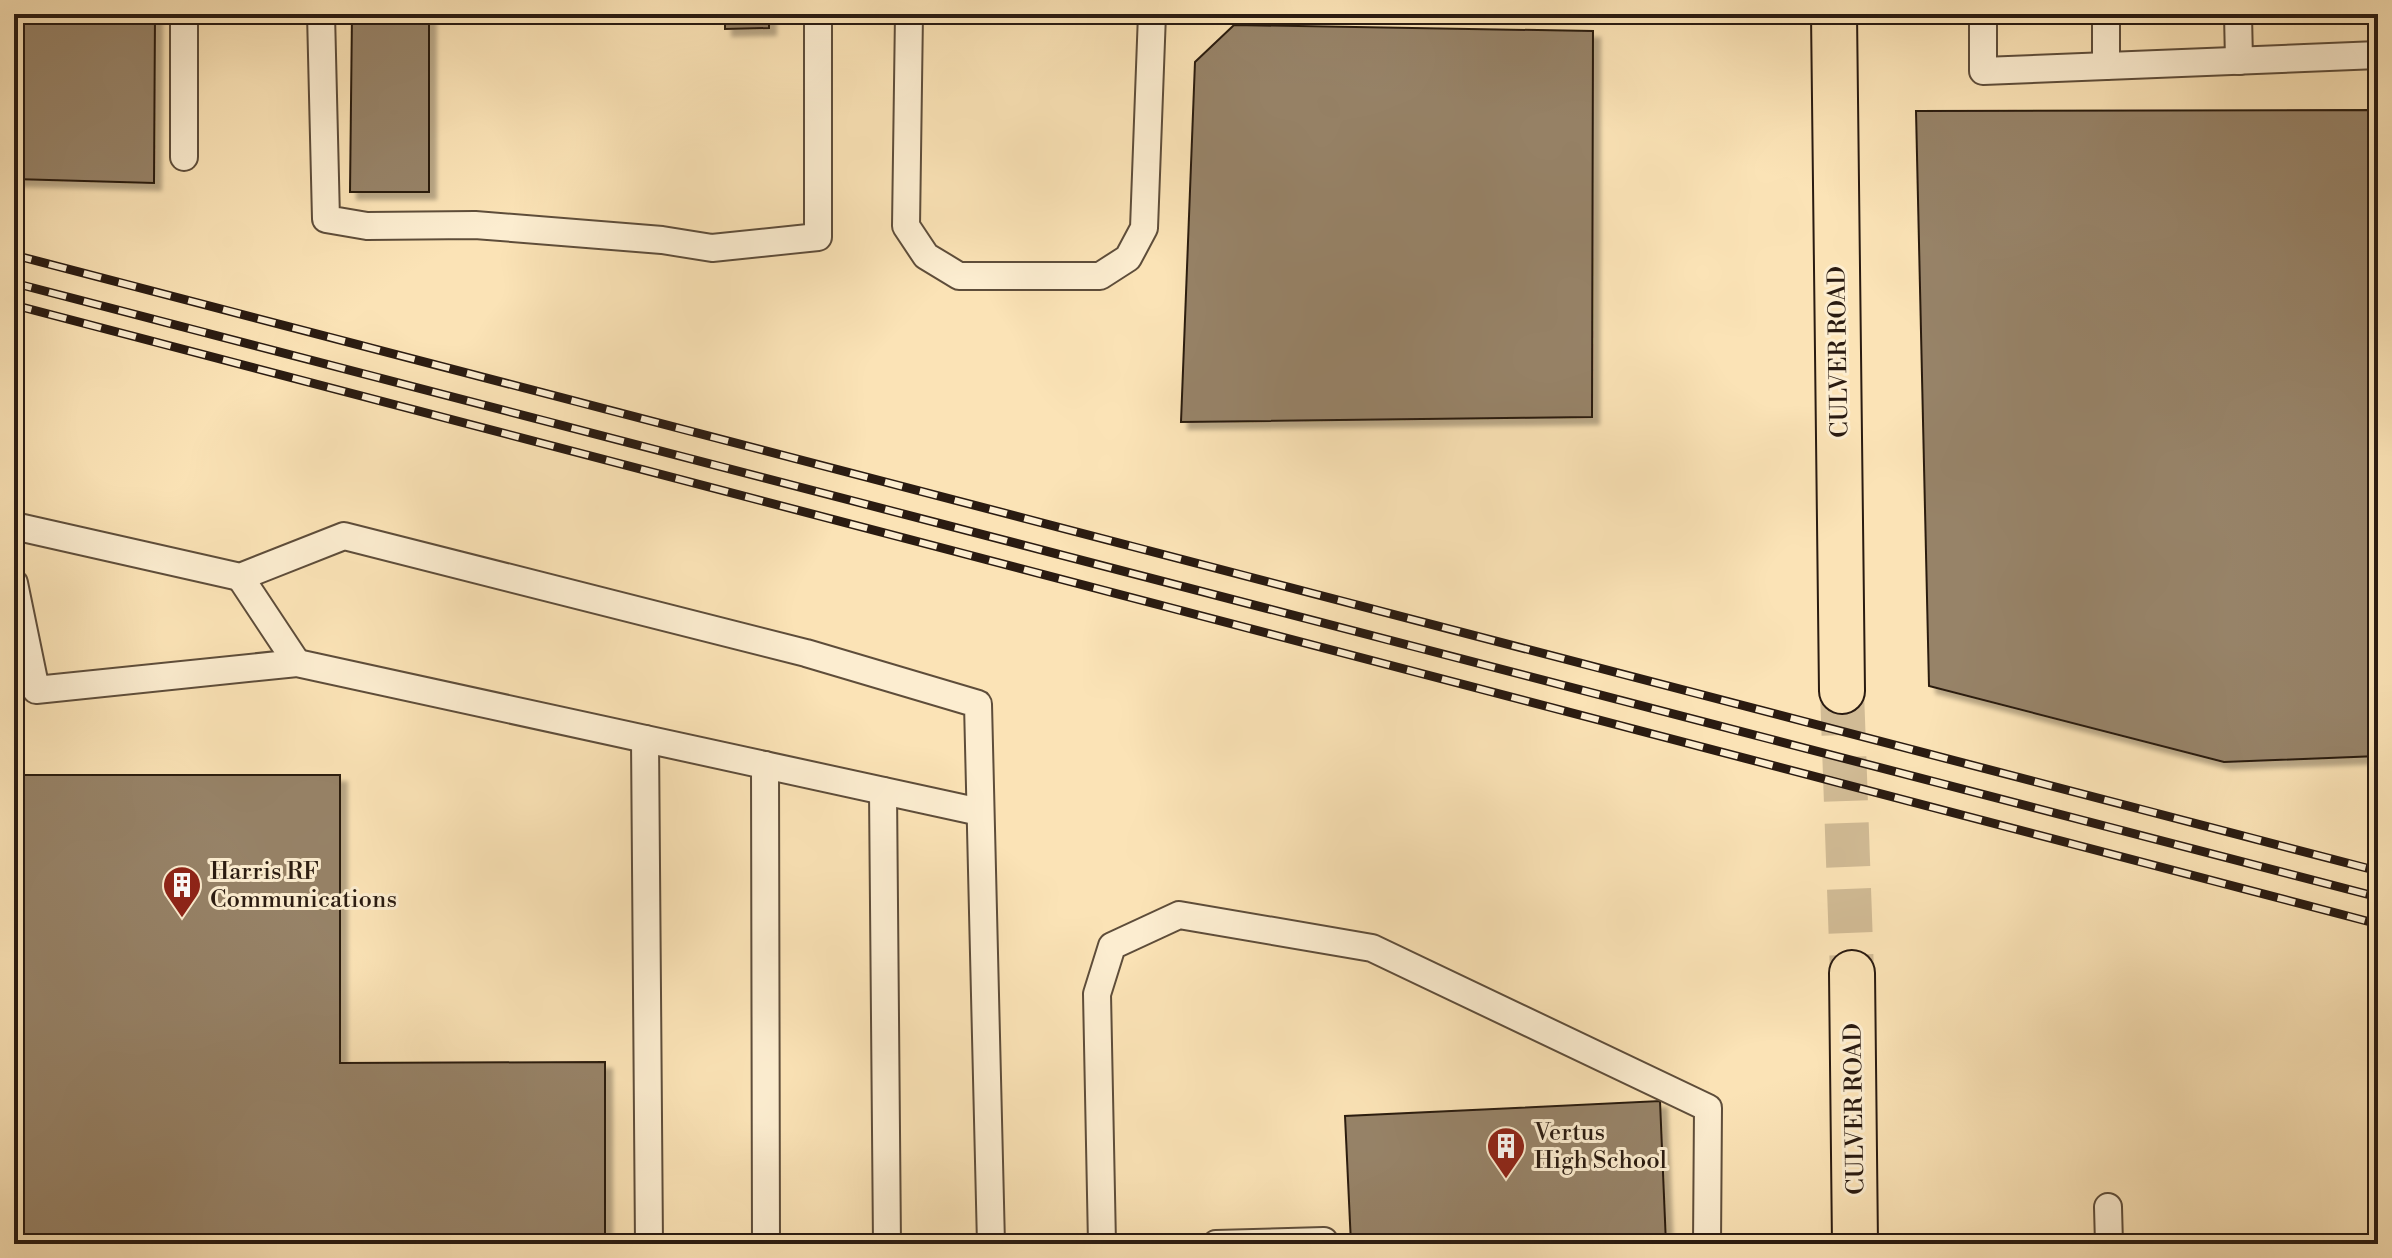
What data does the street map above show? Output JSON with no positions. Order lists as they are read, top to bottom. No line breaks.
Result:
{"streets":{"main road":["CULVER ROAD"]},"places":{"building":["Harris RF Communications","Vertus High School"]}}
